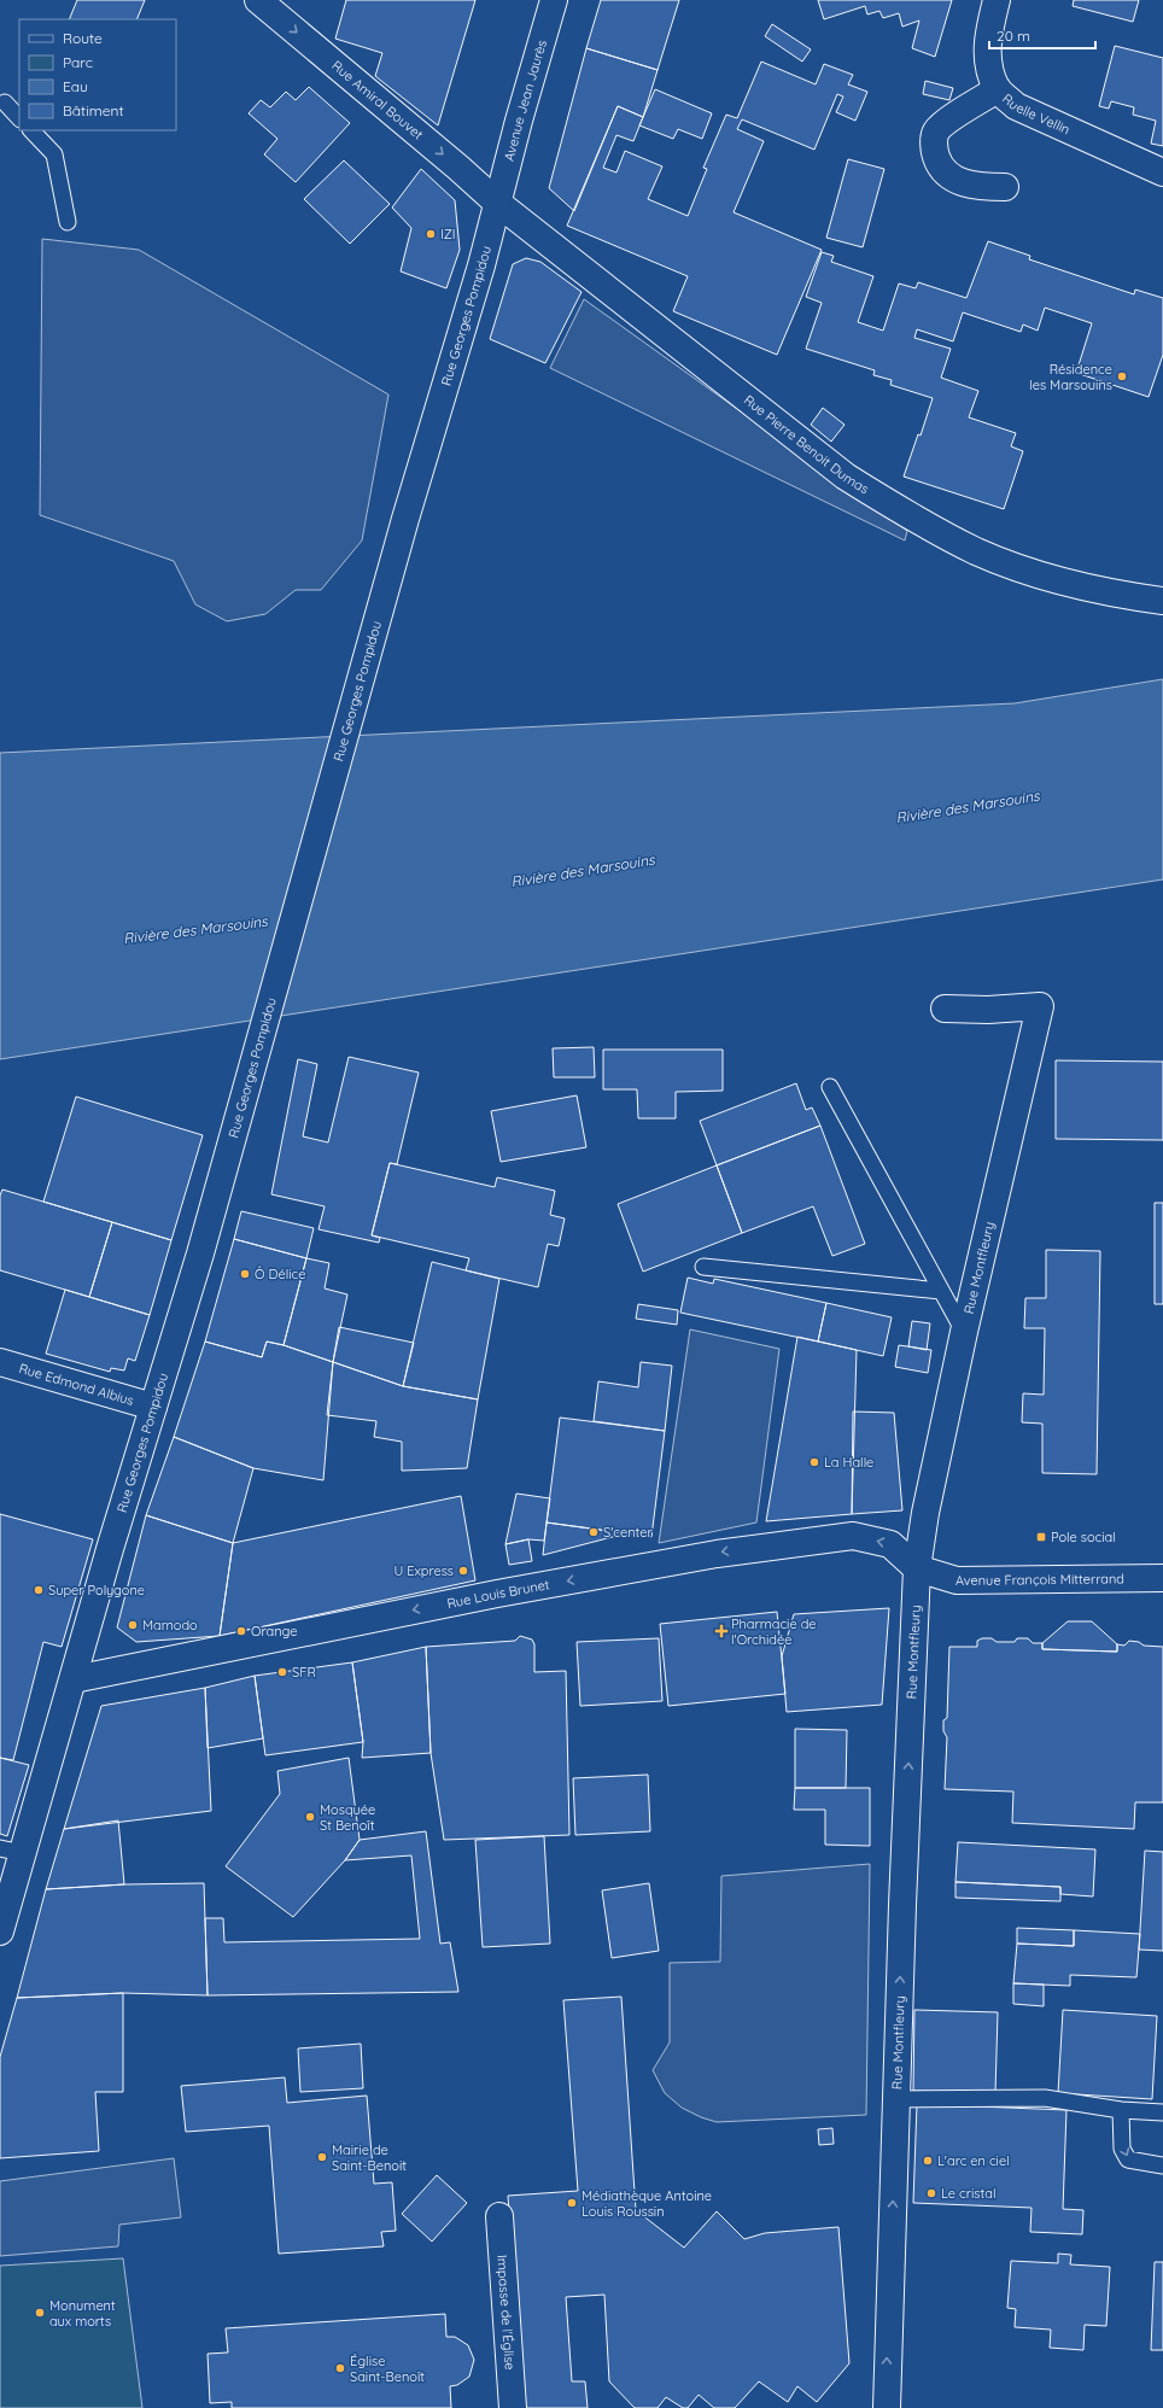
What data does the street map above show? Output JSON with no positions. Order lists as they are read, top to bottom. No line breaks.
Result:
{"streets":{"street":["Rue Amiral Bouvet","Avenue Jean Jaurès","Ruelle Vellin","Rue Georges Pompidou","Rue Pierre Benoit Dumas","Rue Montfleury","Rue Edmond Albius","Avenue François Mitterrand","Rue Louis Brunet","Impasse de l'Église"]},"crossings":[["Rue Amiral Bouvet","Avenue Jean Jaurès"],["Rue Amiral Bouvet","Rue Georges Pompidou"],["Rue Amiral Bouvet","Rue Pierre Benoit Dumas"],["Avenue Jean Jaurès","Rue Georges Pompidou"],["Avenue Jean Jaurès","Rue Pierre Benoit Dumas"],["Rue Georges Pompidou","Rue Pierre Benoit Dumas"],["Rue Georges Pompidou","Rue Edmond Albius"],["Rue Georges Pompidou","Rue Louis Brunet"],["Rue Montfleury","Avenue François Mitterrand"],["Rue Montfleury","Rue Louis Brunet"],["Avenue François Mitterrand","Rue Louis Brunet"]],"one_way":["Rue Amiral Bouvet","Rue Montfleury","Rue Louis Brunet"],"water":["Rivière des Marsouins"],"places":{"other":["IZI","Résidence les Marsouins","Ô Délice","La Halle","S'center","U Express","Super Polygone","Mamodo","Orange","SFR","Mosquée St Benoît","Mairie de Saint-Benoit","L'arc en ciel","Le cristal","Médiathèque Antoine Louis Roussin","Monument aux morts","Église Saint-Benoît"],"transit":["Pole social"],"health":["Pharmacie de l'Orchidée"]},"legend":["Route","Parc","Eau","Bâtiment"],"scale_bar":"20 m"}
